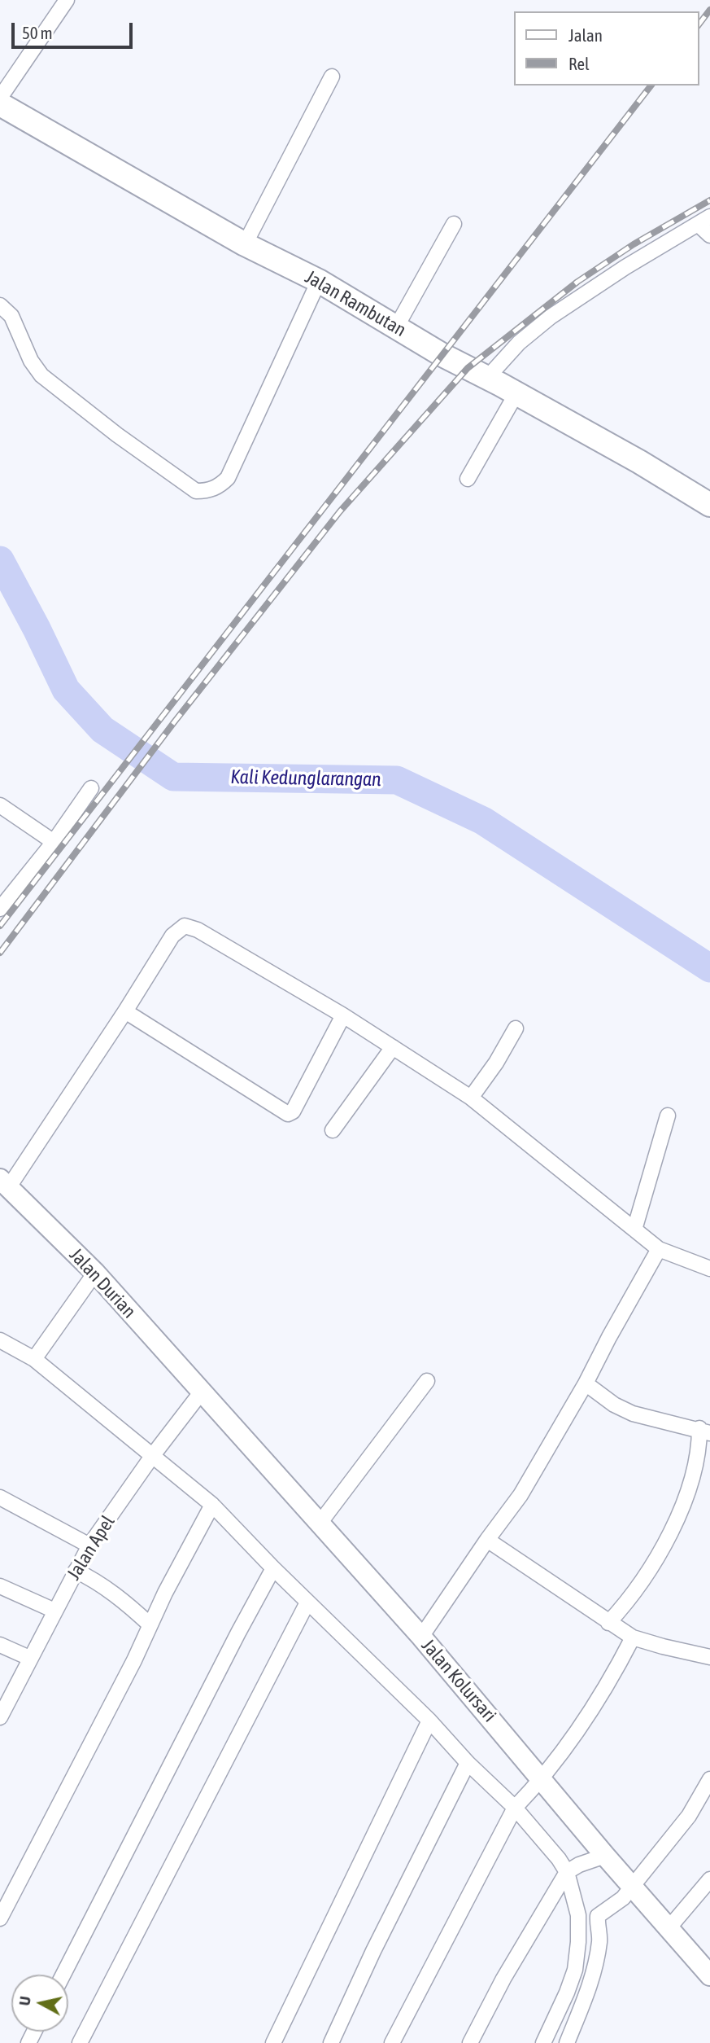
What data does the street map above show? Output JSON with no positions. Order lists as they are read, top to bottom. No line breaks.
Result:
{"streets":{"main road":["Jalan Rambutan"],"street":["Jalan Durian","Jalan Apel","Jalan Kolursari"]},"crossings":[["Jalan Durian","Jalan Apel"],["Jalan Durian","Jalan Kolursari"],["Jalan Apel","Jalan Kolursari"]],"water":["Kali Kedunglarangan"],"legend":["Jalan","Rel"],"scale_bar":"50 m","north":"left"}
